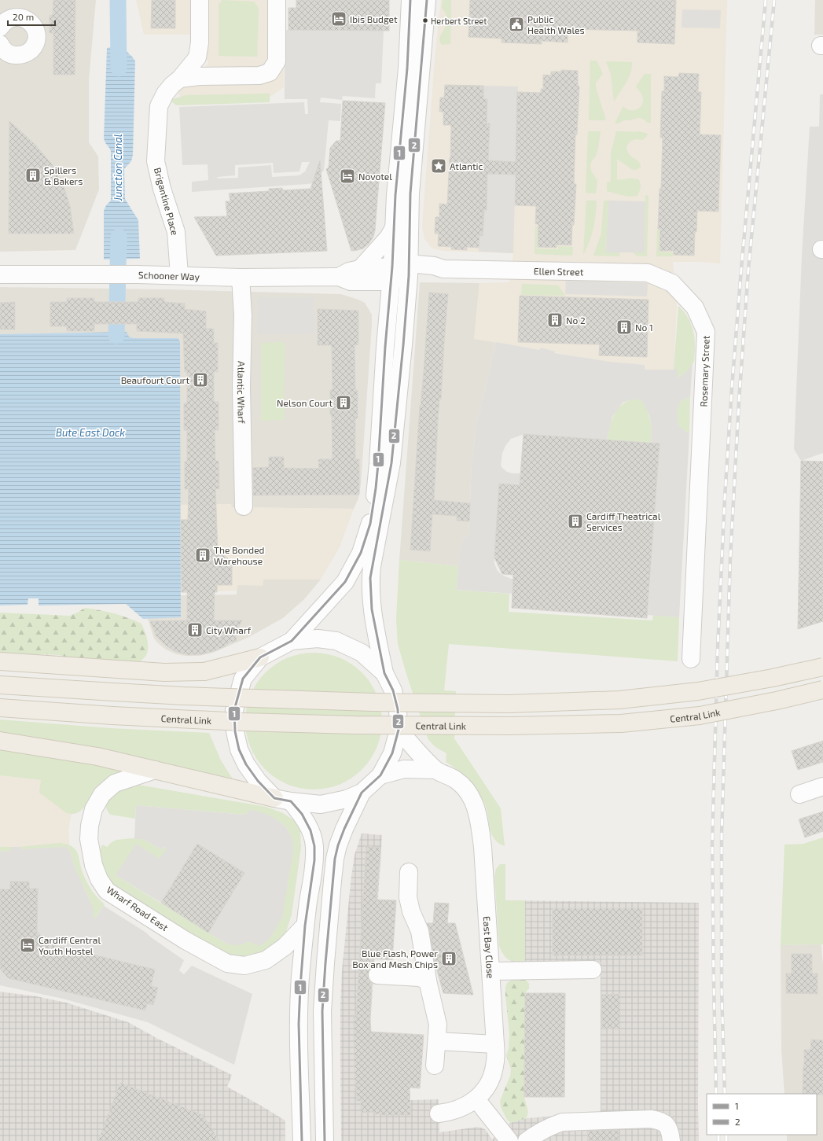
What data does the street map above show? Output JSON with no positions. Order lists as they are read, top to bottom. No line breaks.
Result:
{"streets":{"main road":["Central Link"],"street":["Brigantine Place","Ellen Street","Schooner Way","Rosemary Street","Atlantic Wharf","Wharf Road East","East Bay Close"]},"crossings":[["Brigantine Place","Schooner Way"],["Ellen Street","Schooner Way"],["Ellen Street","Rosemary Street"],["Schooner Way","Atlantic Wharf"]],"water":["Junction Canal","Bute East Dock"],"places":{"hotel":["Ibis Budget","Novotel","Cardiff Central Youth Hostel"],"other":["Herbert Street"],"public building":["Public Health Wales"],"place":["Atlantic"],"building":["Spillers & Bakers","No 2","No 1","Beaufourt Court","Nelson Court","Cardiff Theatrical Services","The Bonded Warehouse","City Wharf","Blue Flash, Power Box and Mesh Chips"]},"lines":["transit line 1","transit line 2"],"legend":["1","2"],"scale_bar":"20 m"}
